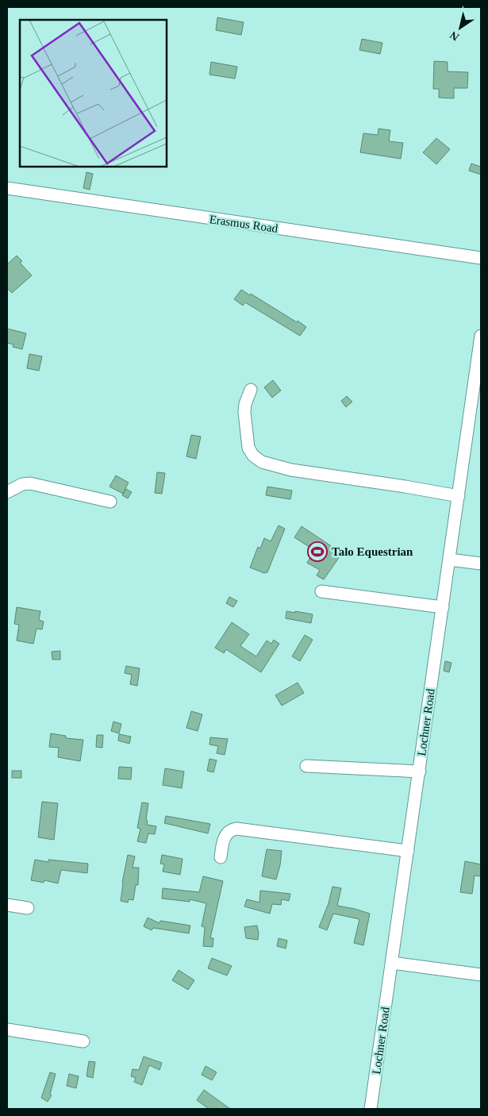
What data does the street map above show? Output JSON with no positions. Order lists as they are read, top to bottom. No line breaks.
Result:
{"streets":{"street":["Erasmus Road","Lochner Road"]},"places":{"sports":["Talo Equestrian"]},"north":"bottom left"}
